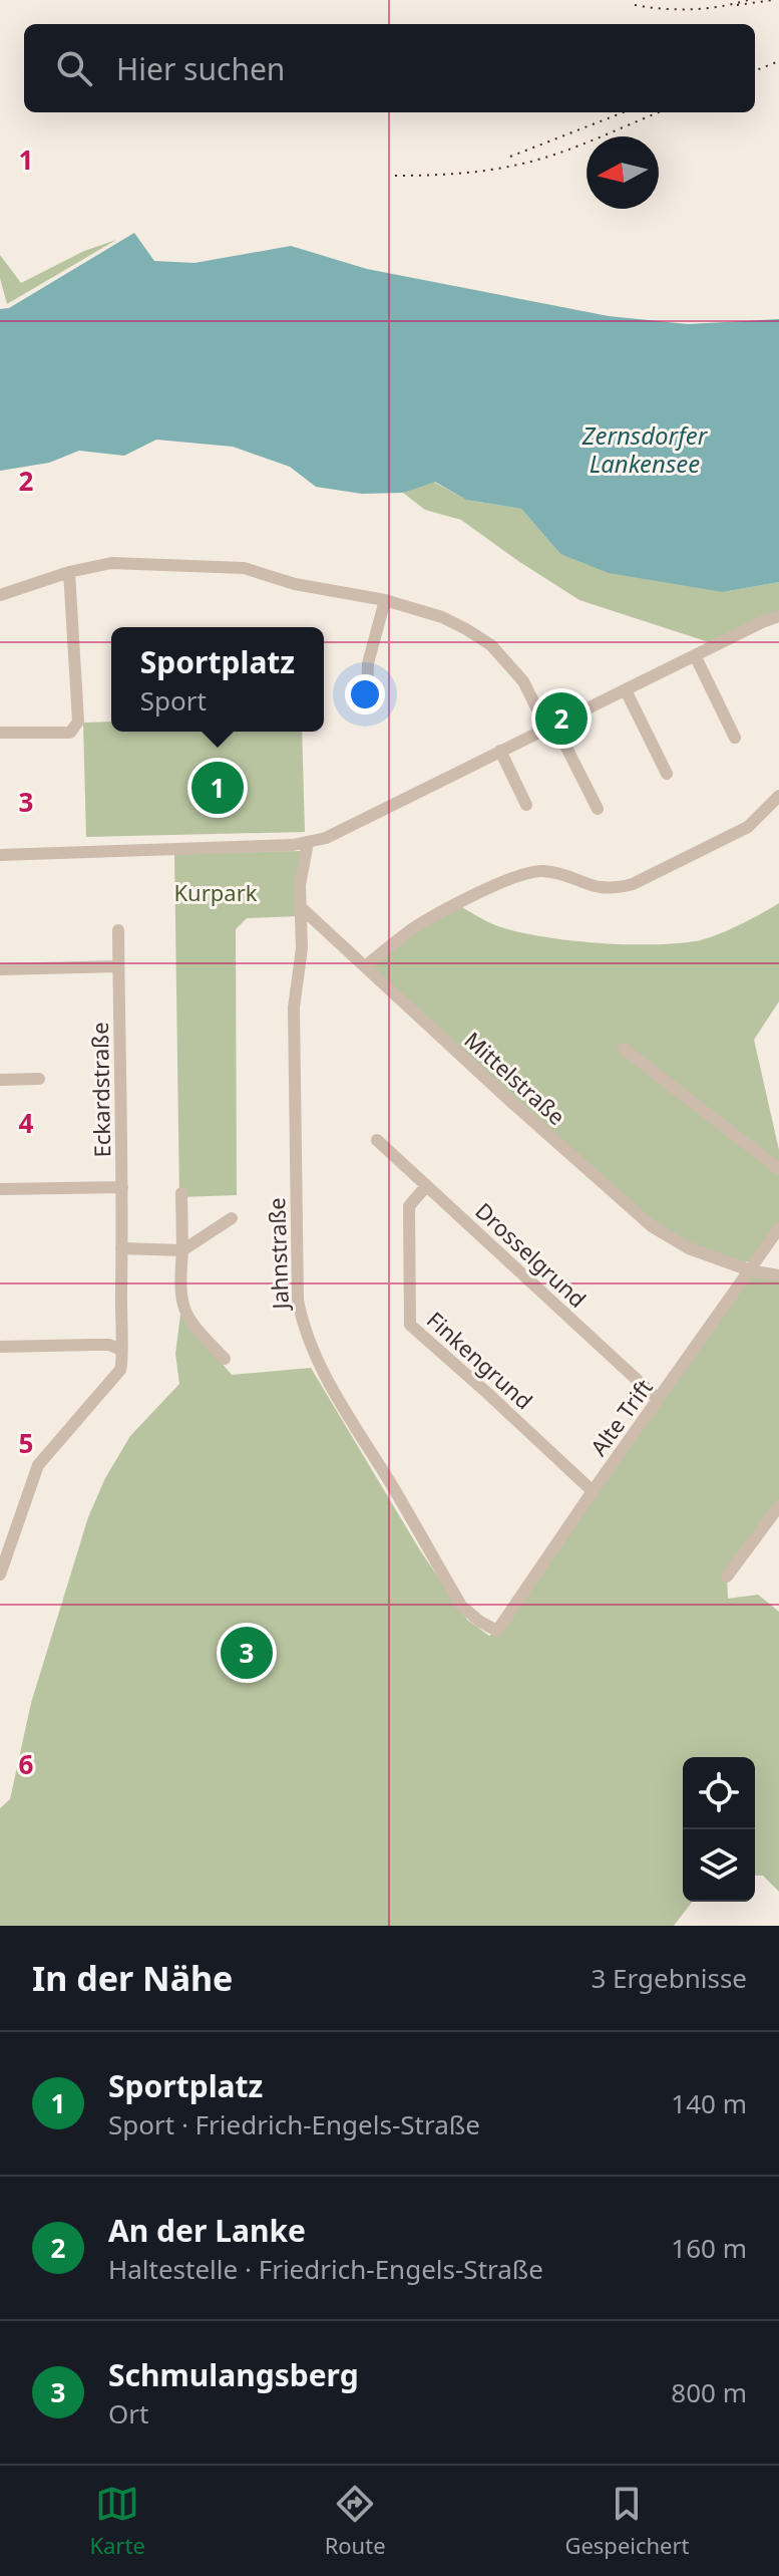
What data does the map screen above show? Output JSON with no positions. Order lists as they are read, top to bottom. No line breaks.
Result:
{"streets":{"street":["Mittelstraße","Eckardstraße","Jahnstraße","Drosselgrund","Finkengrund","Alte Trift"]},"crossings":[["Mittelstraße","Jahnstraße"],["Mittelstraße","Alte Trift"],["Jahnstraße","Alte Trift"],["Drosselgrund","Finkengrund"],["Drosselgrund","Alte Trift"],["Finkengrund","Alte Trift"]],"water":["Zernsdorfer Lankensee"],"parks":["Kurpark"],"north":"left","page":{"search":"Hier suchen","popup":["Sportplatz","Sport"],"pins":["2","1","3"],"heading":["In der Nähe","3 Ergebnisse"],"list":[{"mark":"1","name":"Sportplatz","note":"Sport · Friedrich-Engels-Straße","value":"140 m"},{"mark":"2","name":"An der Lanke","note":"Haltestelle · Friedrich-Engels-Straße","value":"160 m"},{"mark":"3","name":"Schmulangsberg","note":"Ort","value":"800 m"}],"nav":["Karte","Route","Gespeichert"]},"grid":{"rows":["1","2","3","4","5","6"]}}
